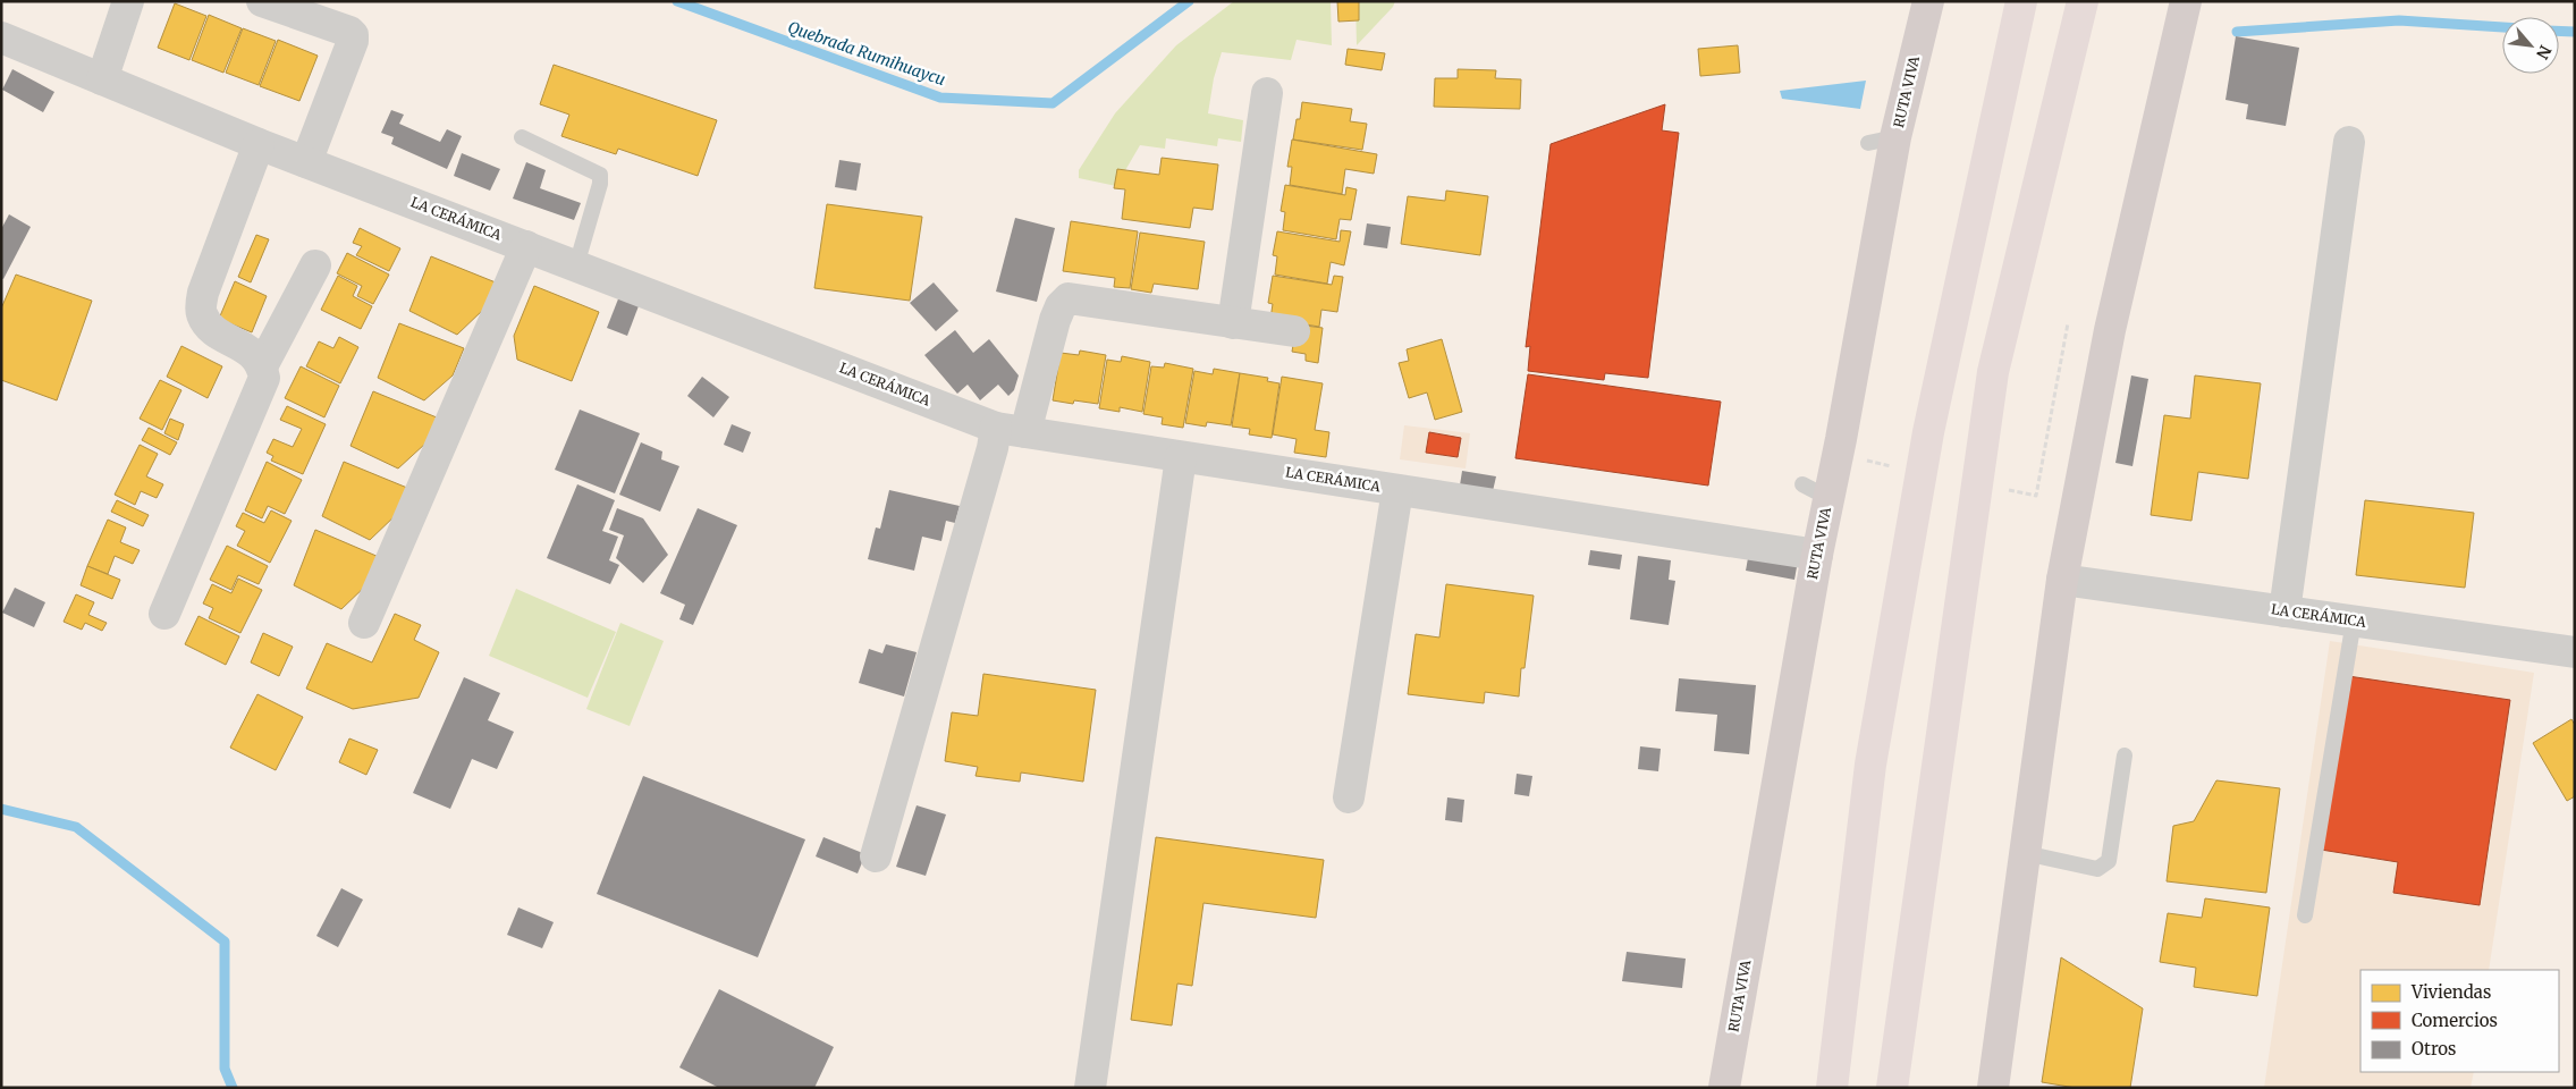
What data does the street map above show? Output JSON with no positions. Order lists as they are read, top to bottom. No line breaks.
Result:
{"streets":{"main road":["RUTA VIVA"],"street":["LA CERÁMICA"]},"crossings":[["RUTA VIVA","LA CERÁMICA"]],"water":["Quebrada Rumihuaycu"],"legend":["Viviendas","Comercios","Otros"],"north":"bottom right"}
